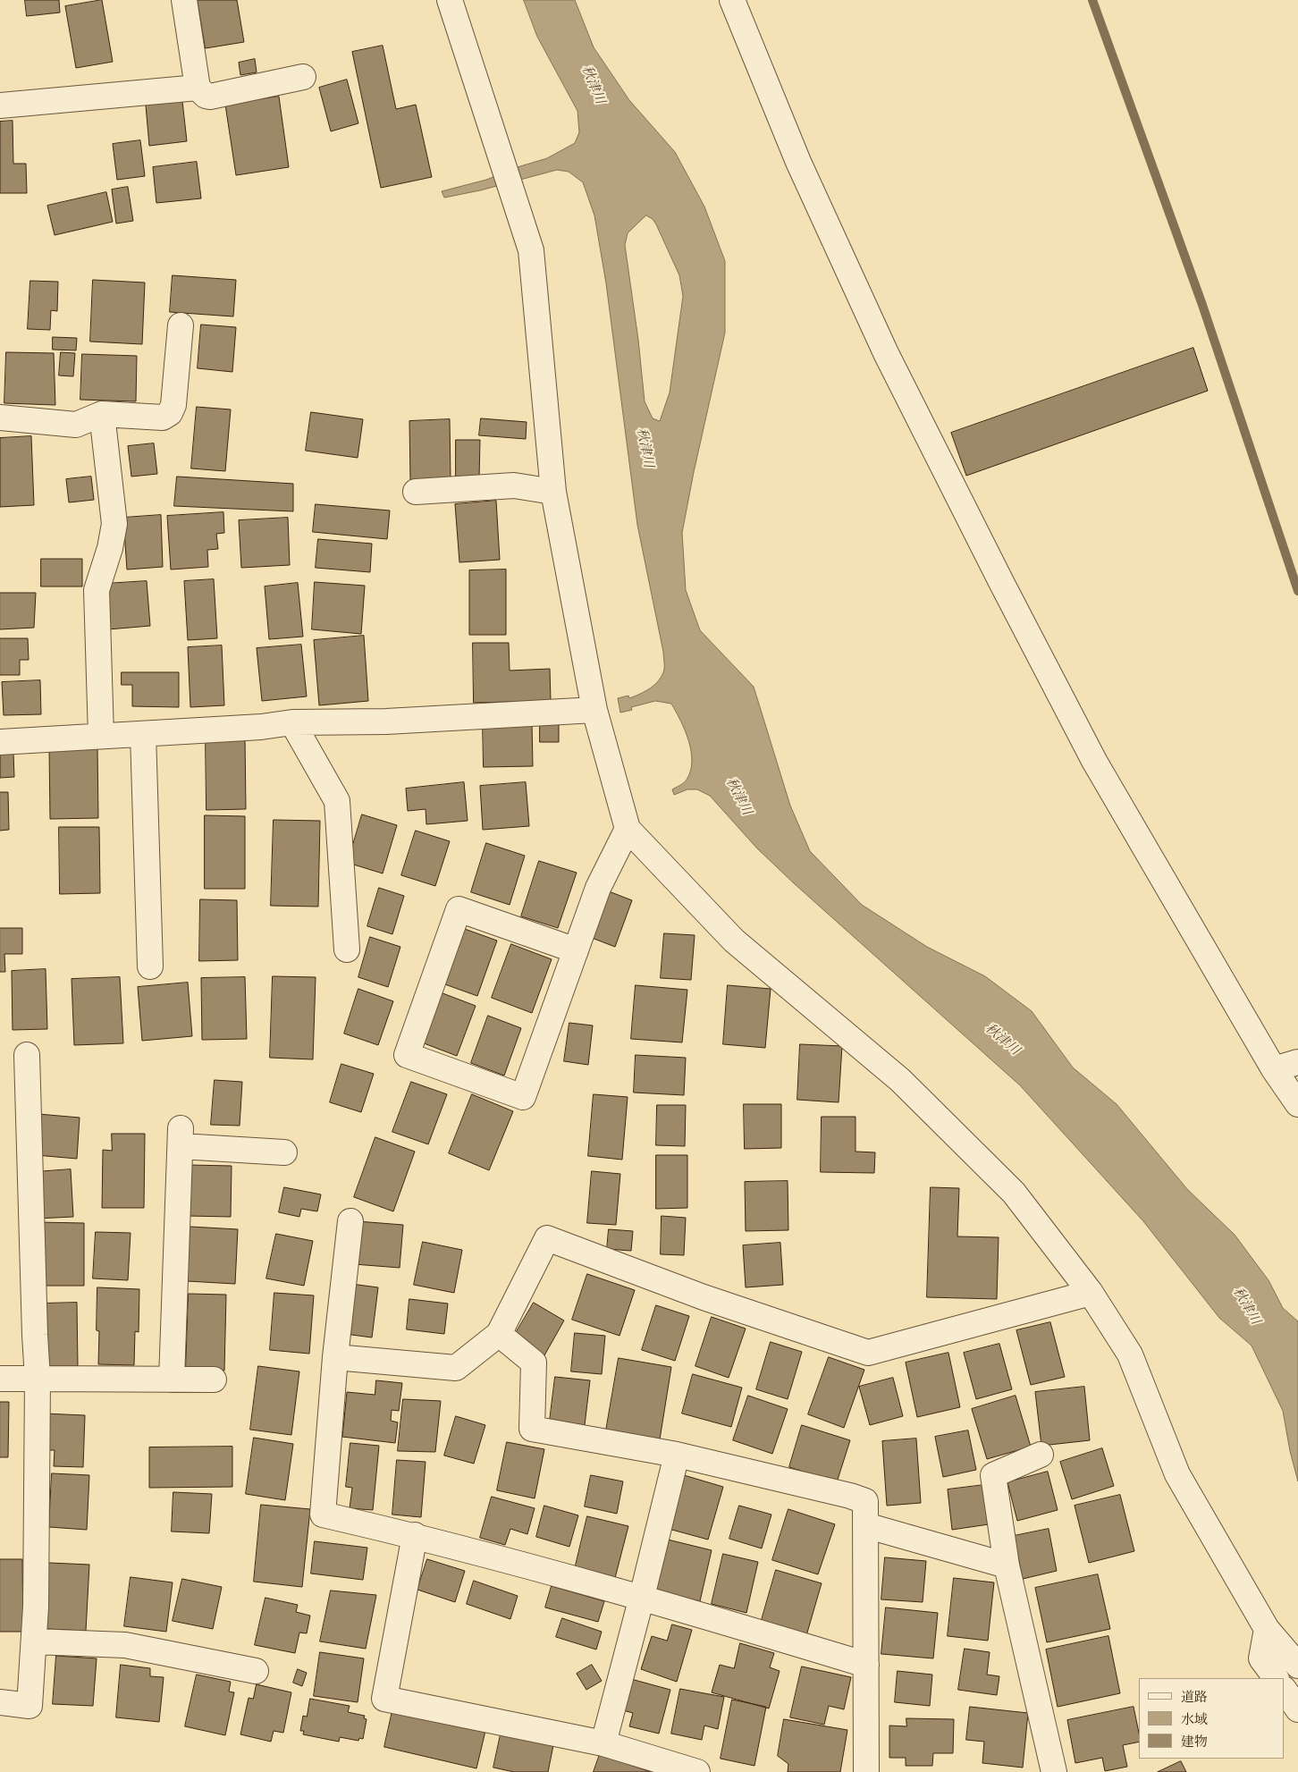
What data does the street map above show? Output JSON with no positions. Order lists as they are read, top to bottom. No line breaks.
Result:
{"water":["秋津川"],"legend":["道路","水域","建物"]}
